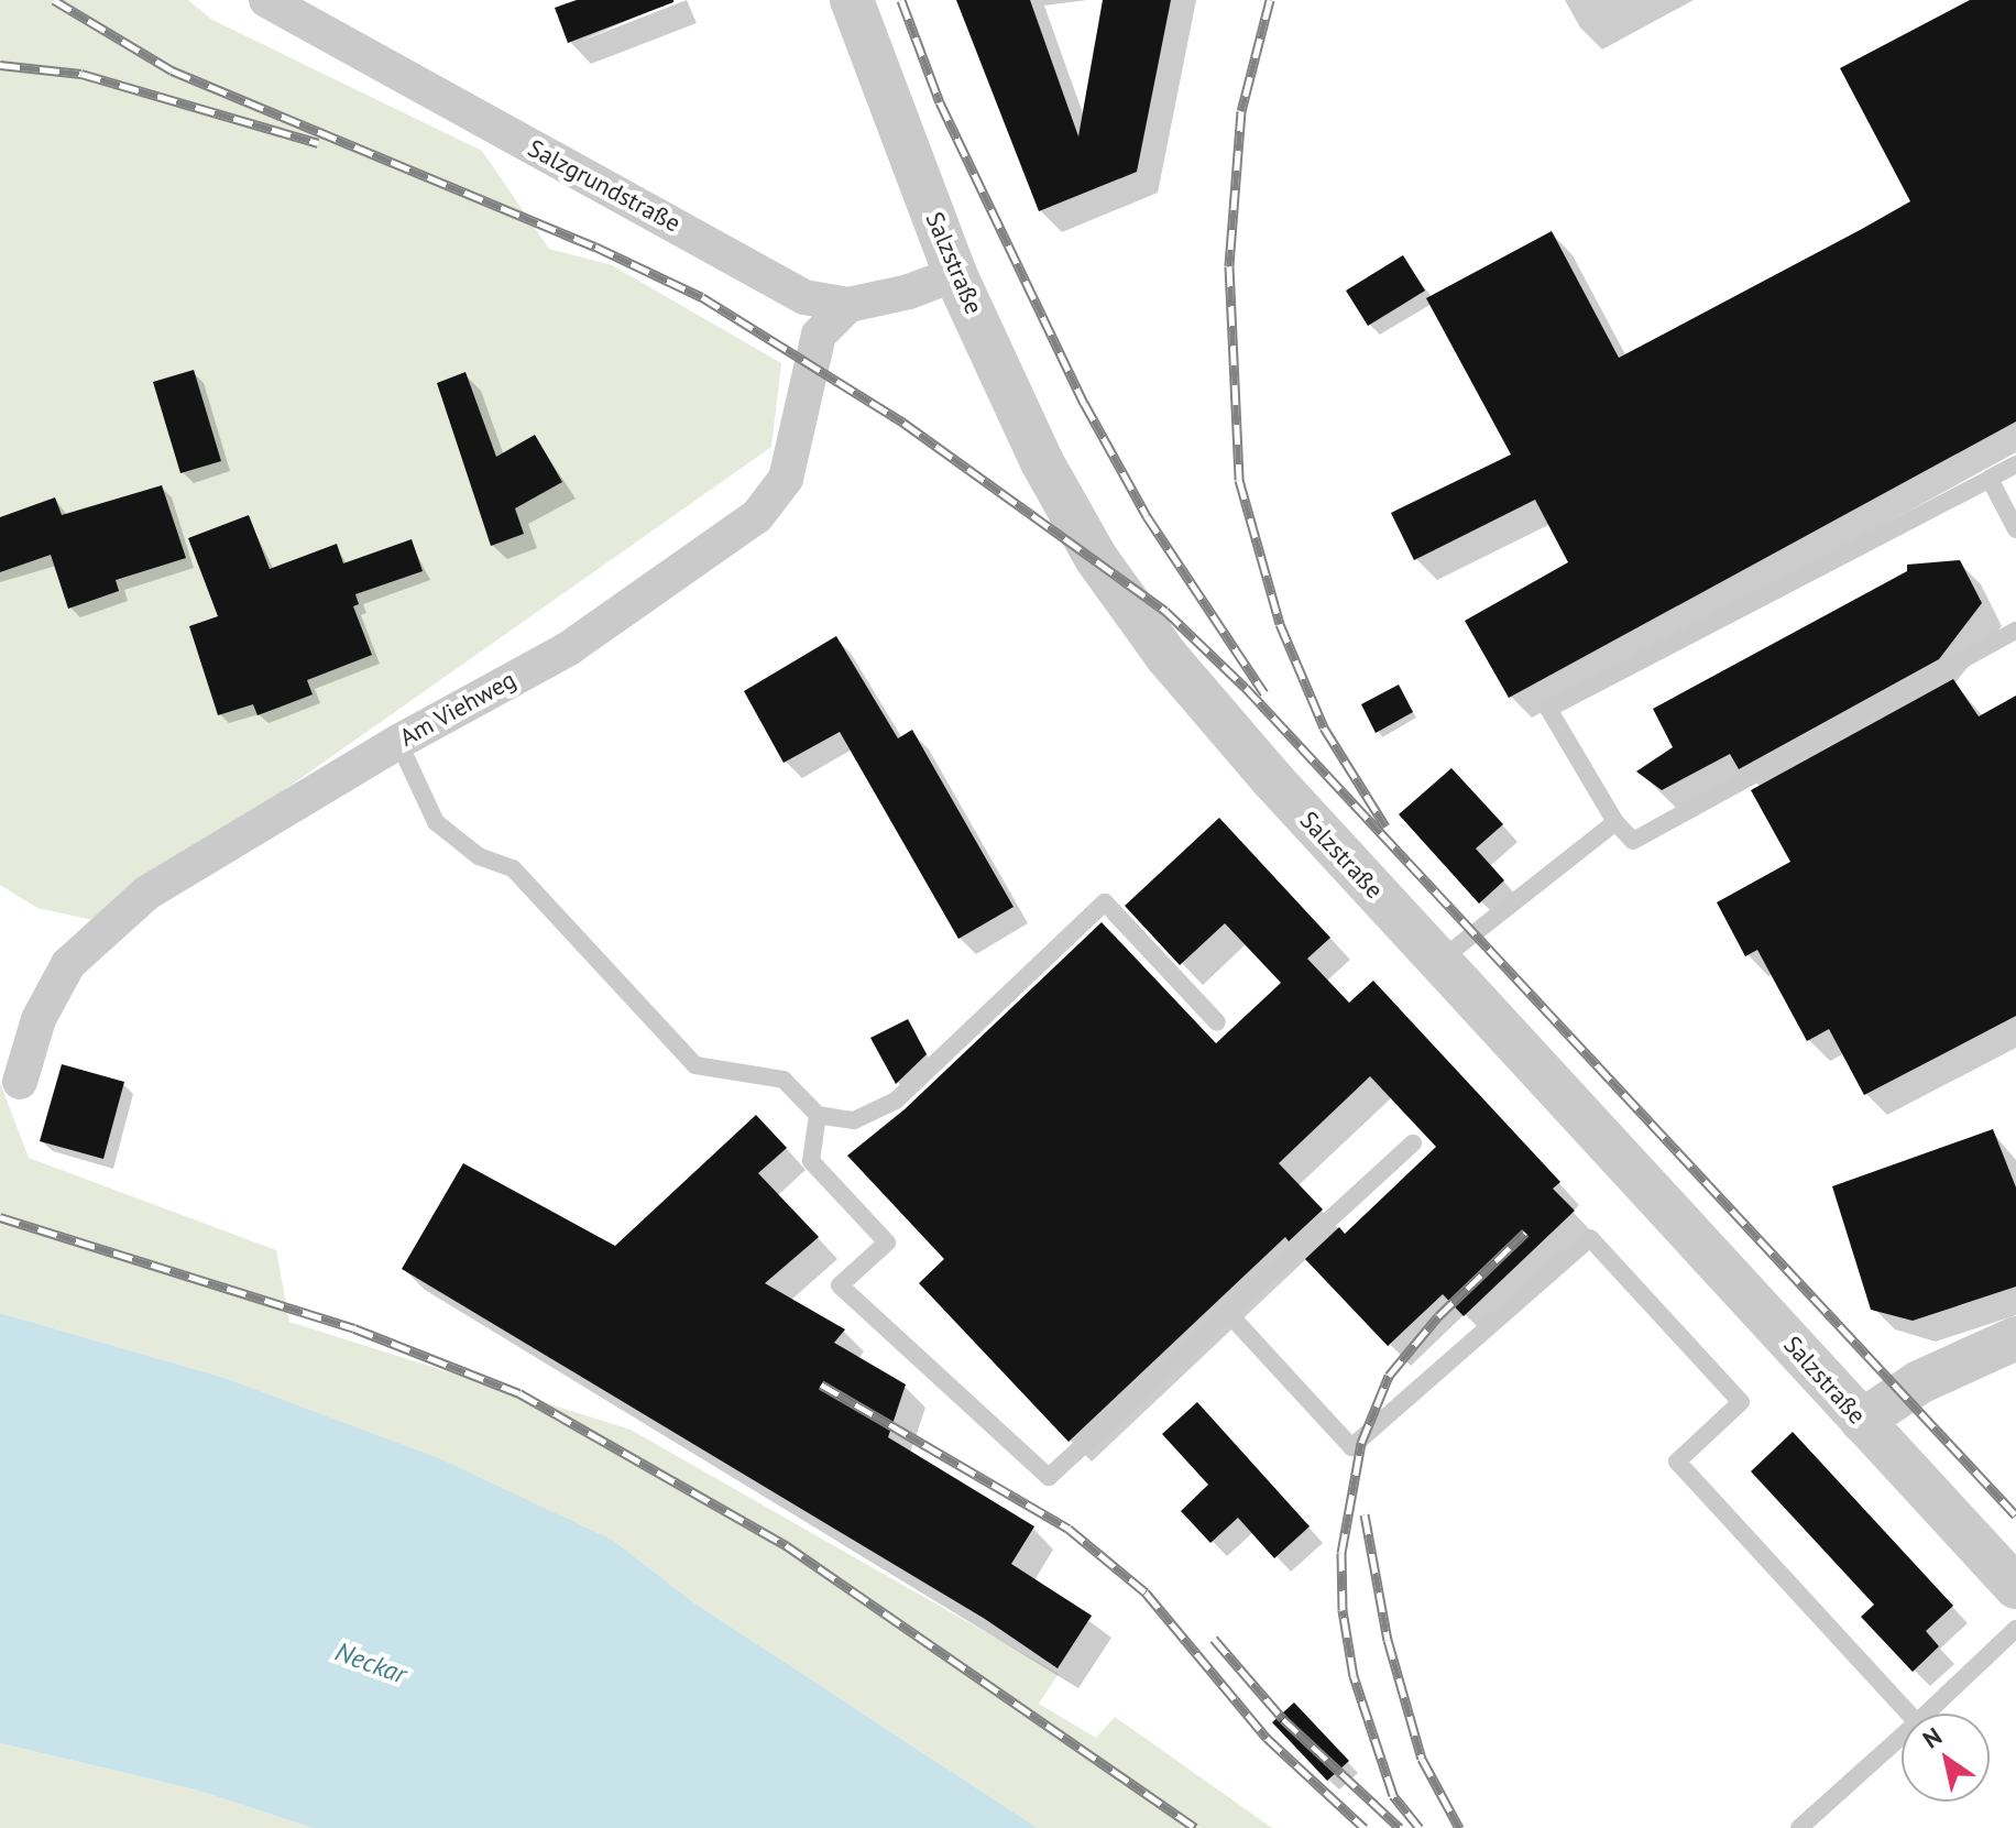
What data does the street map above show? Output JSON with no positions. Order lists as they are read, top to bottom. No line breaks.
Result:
{"streets":{"street":["Salzgrundstraße","Salzstraße","Am Viehweg"]},"crossings":[["Salzgrundstraße","Salzstraße"],["Salzgrundstraße","Am Viehweg"]],"water":["Neckar"],"north":"top left"}
